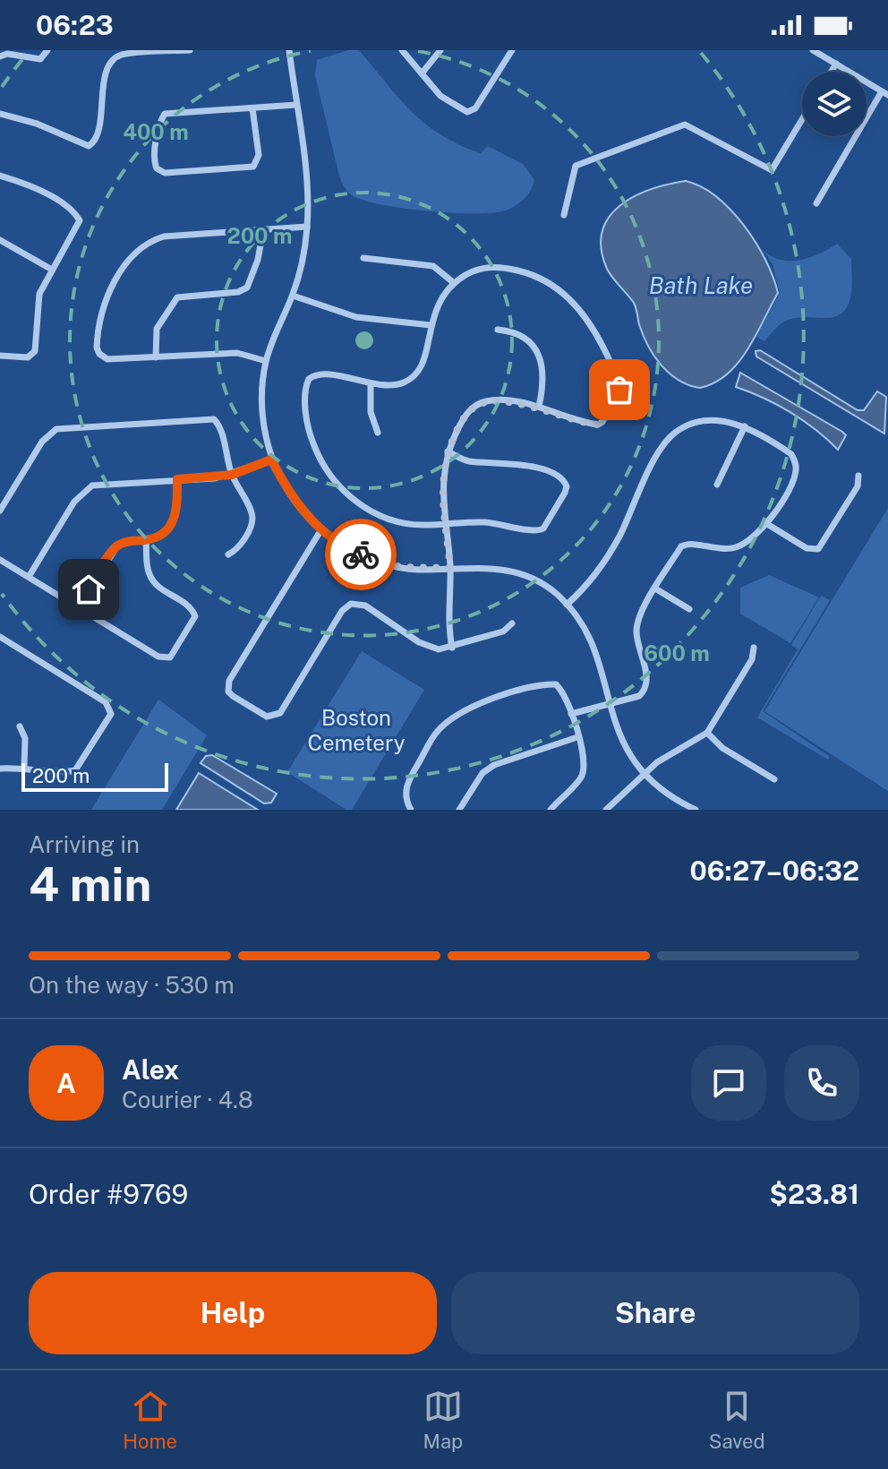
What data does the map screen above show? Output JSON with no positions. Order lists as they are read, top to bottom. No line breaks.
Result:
{"water":["Bath Lake"],"parks":["Boston Cemetery"],"scale_bar":"200 m","page":{"status":"06:23","scale":"200 m","heading":["4 min","Arriving in","06:27–06:32"],"panel":["Alex","Courier · 4.8","Order #9769","$23.81"],"bar":"On the way · 530 m","round":"A","buttons":["Help","Share"],"tabs":["Home","Map","Saved"]},"rings":["400 m","200 m","600 m"]}
